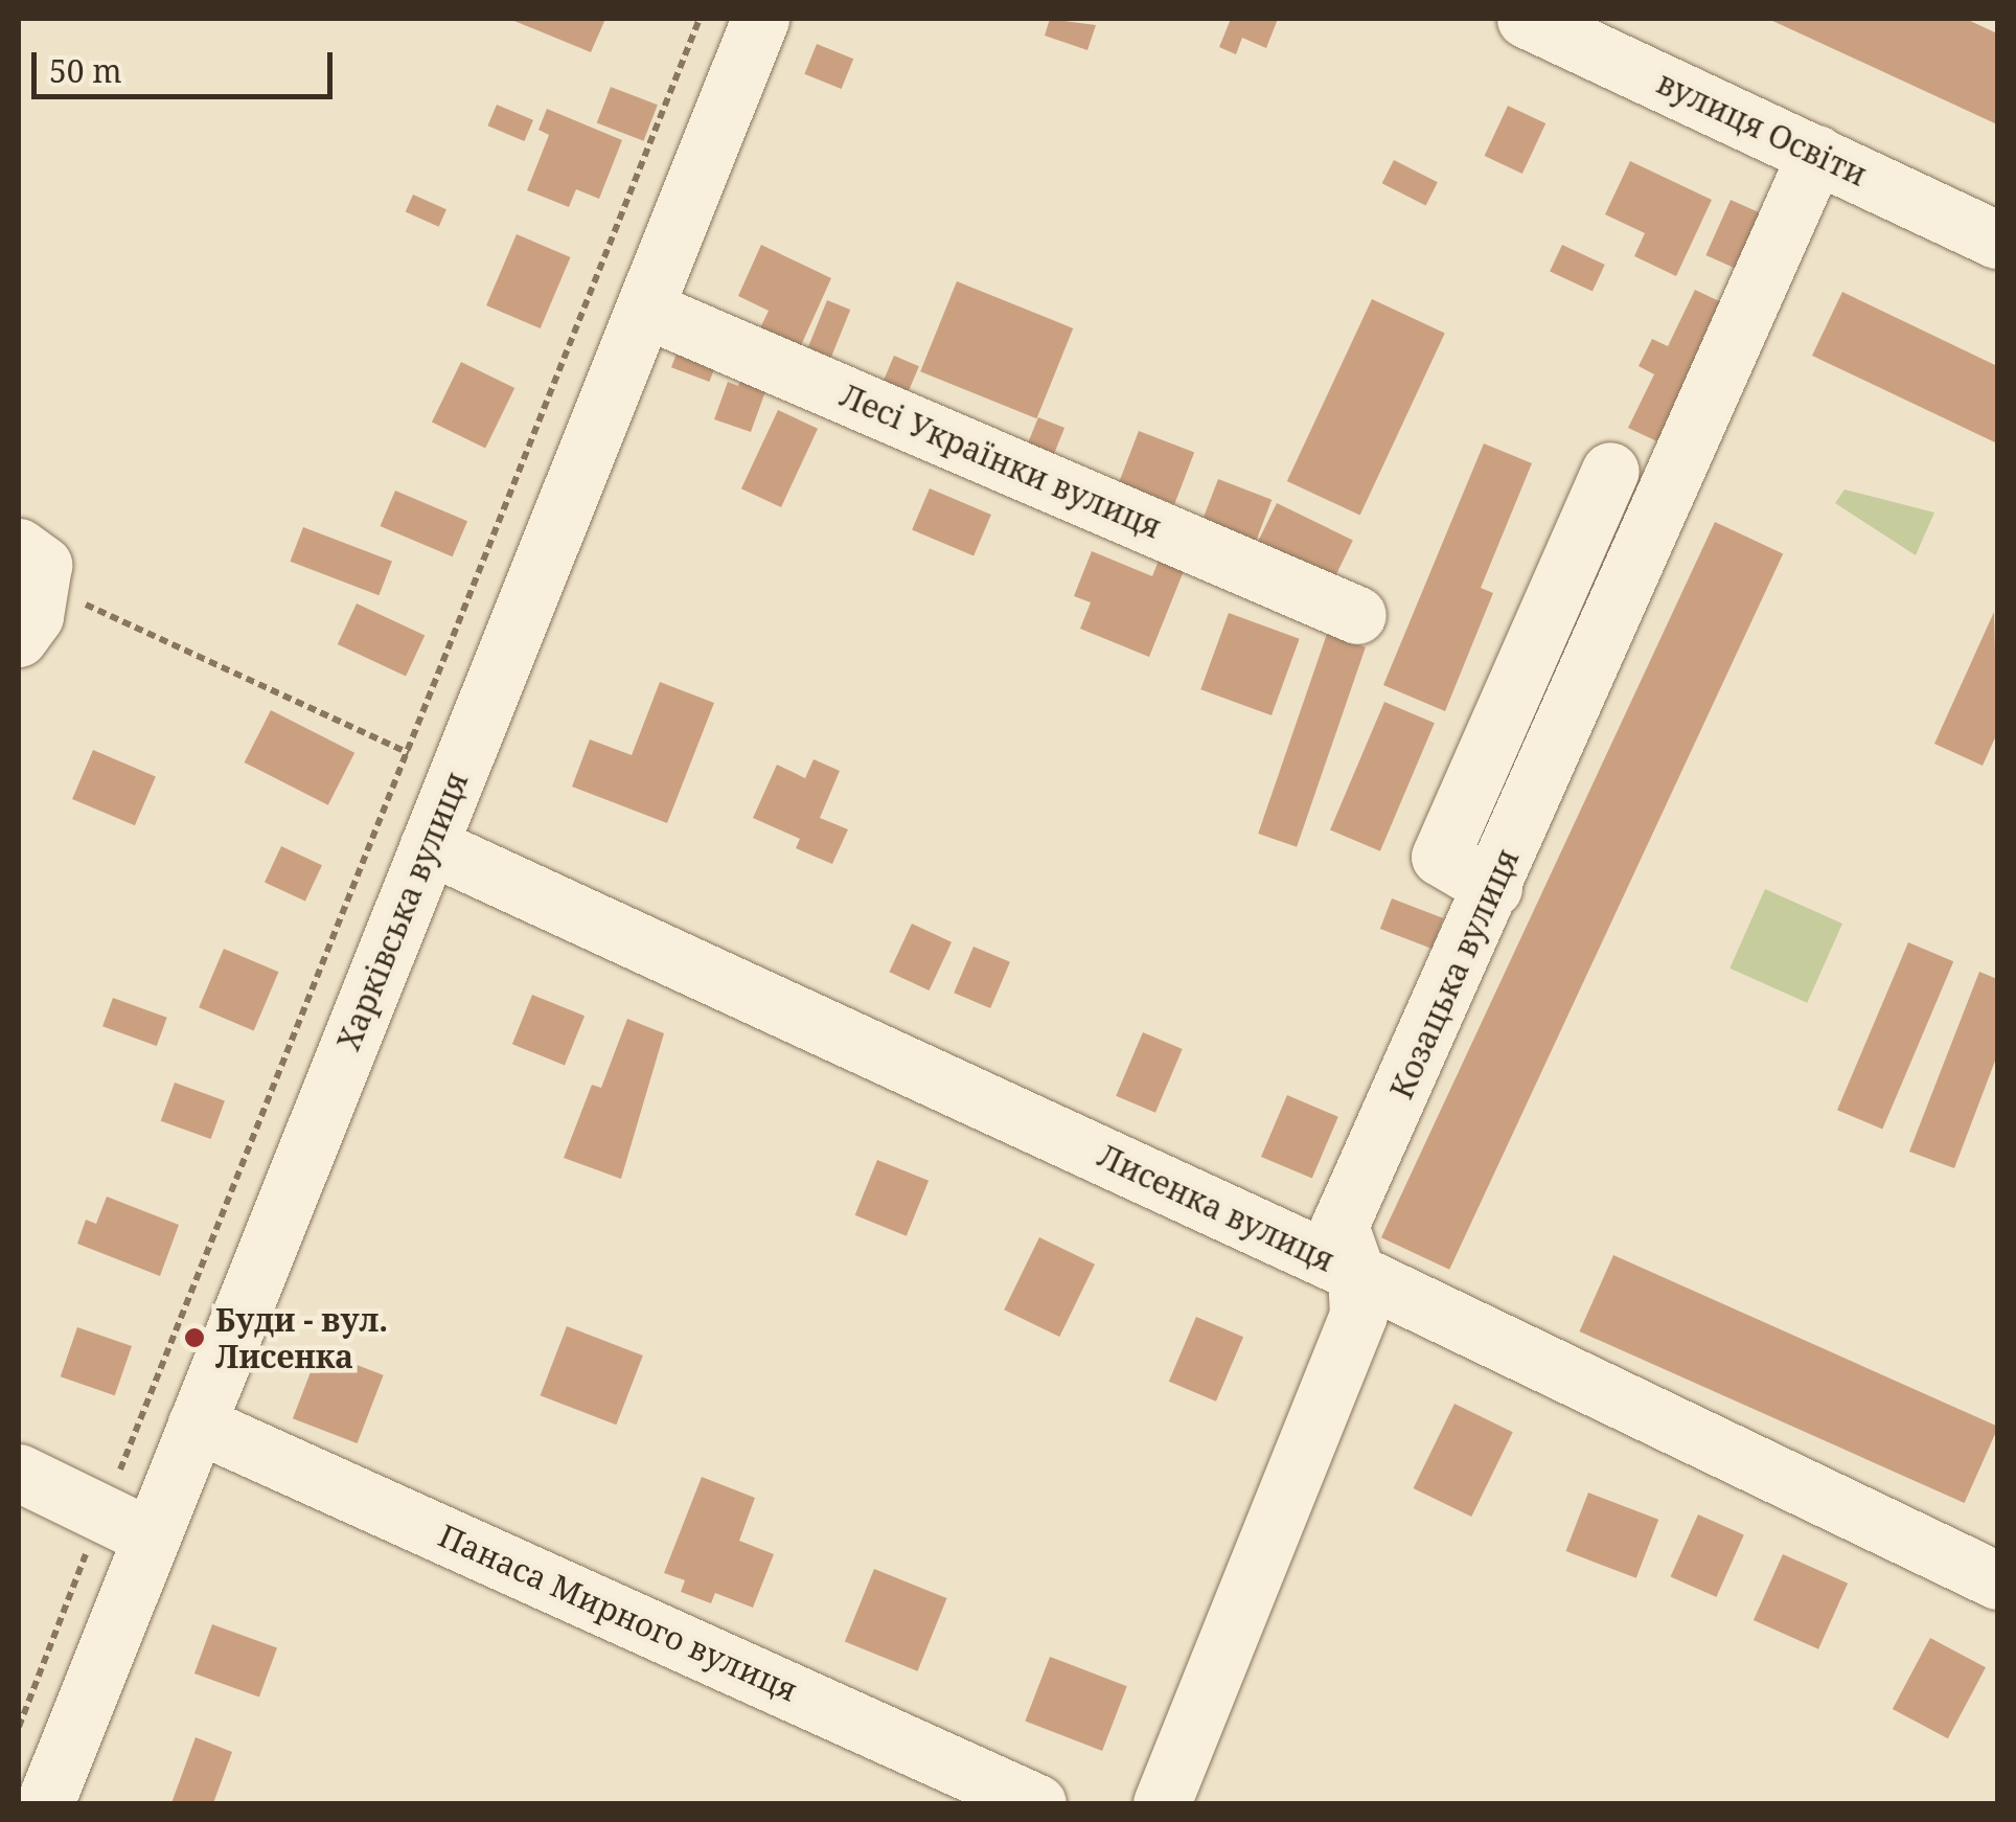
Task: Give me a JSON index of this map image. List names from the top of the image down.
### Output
{
  "streets": {
    "street": [
      "вулиця Освіти",
      "Лесі Українки вулиця",
      "Харківська вулиця",
      "Козацька вулиця",
      "Лисенка вулиця",
      "Панаса Мирного вулиця"
    ]
  },
  "crossings": [
    ["вулиця Освіти", "Козацька вулиця"],
    ["Лесі Українки вулиця", "Харківська вулиця"],
    ["Харківська вулиця", "Лисенка вулиця"],
    ["Харківська вулиця", "Панаса Мирного вулиця"],
    ["Козацька вулиця", "Лисенка вулиця"]
  ],
  "places": ["Буди - вул. Лисенка"],
  "scale_bar": "50 m"
}
